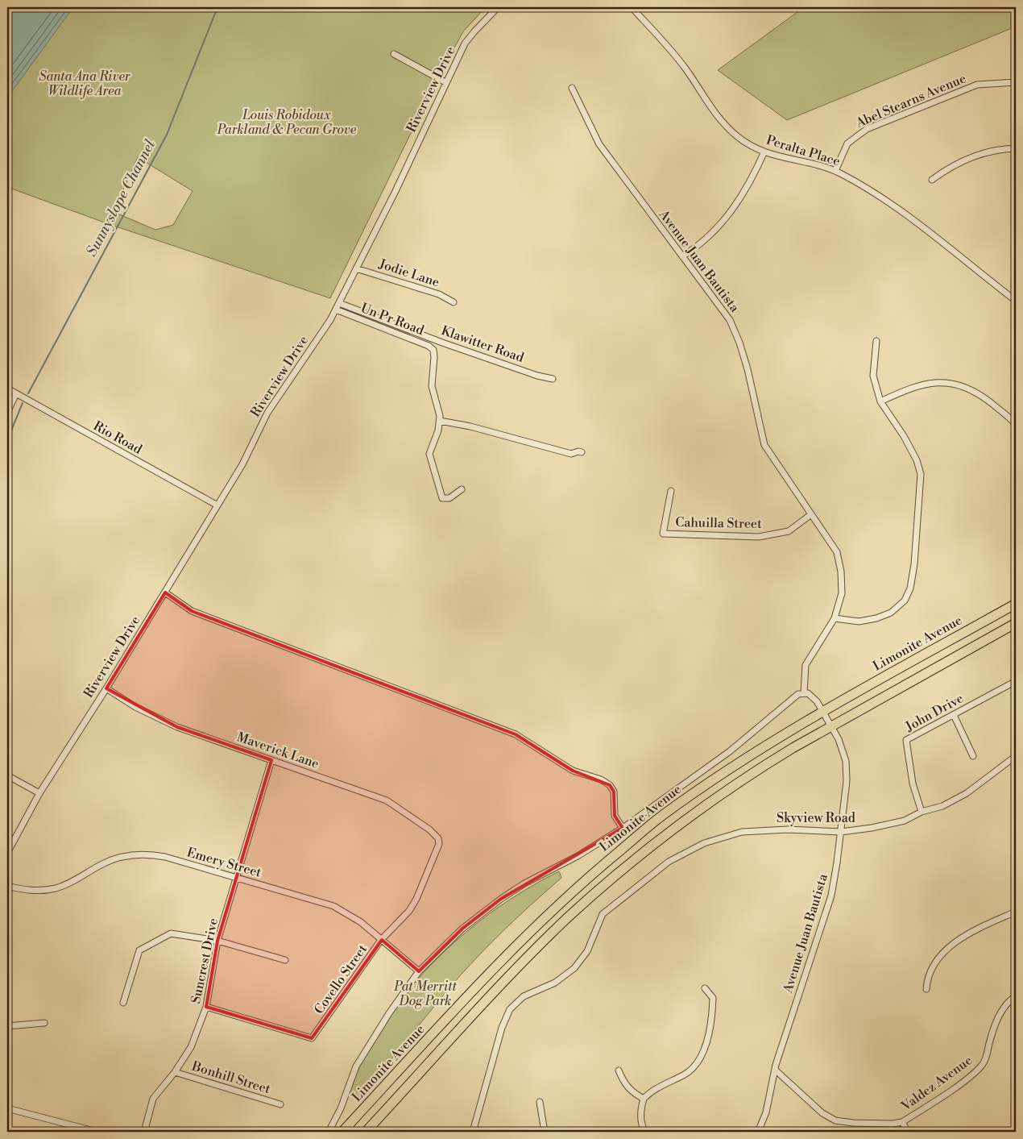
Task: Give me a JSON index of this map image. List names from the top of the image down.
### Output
{
  "streets": {
    "main road": ["Limonite Avenue"],
    "street": [
      "Riverview Drive",
      "Abel Stearns Avenue",
      "Peralta Place",
      "Avenue Juan Bautista",
      "Jodie Lane",
      "Un Pr Road",
      "Klawitter Road",
      "Rio Road",
      "Cahuilla Street",
      "John Drive",
      "Maverick Lane",
      "Skyview Road",
      "Emery Street",
      "Suncrest Drive",
      "Covello Street",
      "Bonhill Street",
      "Valdez Avenue"
    ]
  },
  "crossings": [
    ["Riverview Drive", "Jodie Lane"],
    ["Riverview Drive", "Un Pr Road"],
    ["Riverview Drive", "Klawitter Road"],
    ["Riverview Drive", "Rio Road"],
    ["Riverview Drive", "Maverick Lane"],
    ["Abel Stearns Avenue", "Peralta Place"],
    ["Avenue Juan Bautista", "Cahuilla Street"],
    ["Avenue Juan Bautista", "Limonite Avenue"],
    ["Avenue Juan Bautista", "Skyview Road"],
    ["John Drive", "Skyview Road"],
    ["Maverick Lane", "Suncrest Drive"],
    ["Maverick Lane", "Covello Street"],
    ["Emery Street", "Suncrest Drive"],
    ["Emery Street", "Covello Street"],
    ["Suncrest Drive", "Covello Street"],
    ["Suncrest Drive", "Bonhill Street"]
  ],
  "water": ["Sunnyslope Channel"],
  "parks": ["Santa Ana River Wildlife Area", "Louis Robidoux Parkland & Pecan Grove", "Pat Merritt Dog Park"]
}
